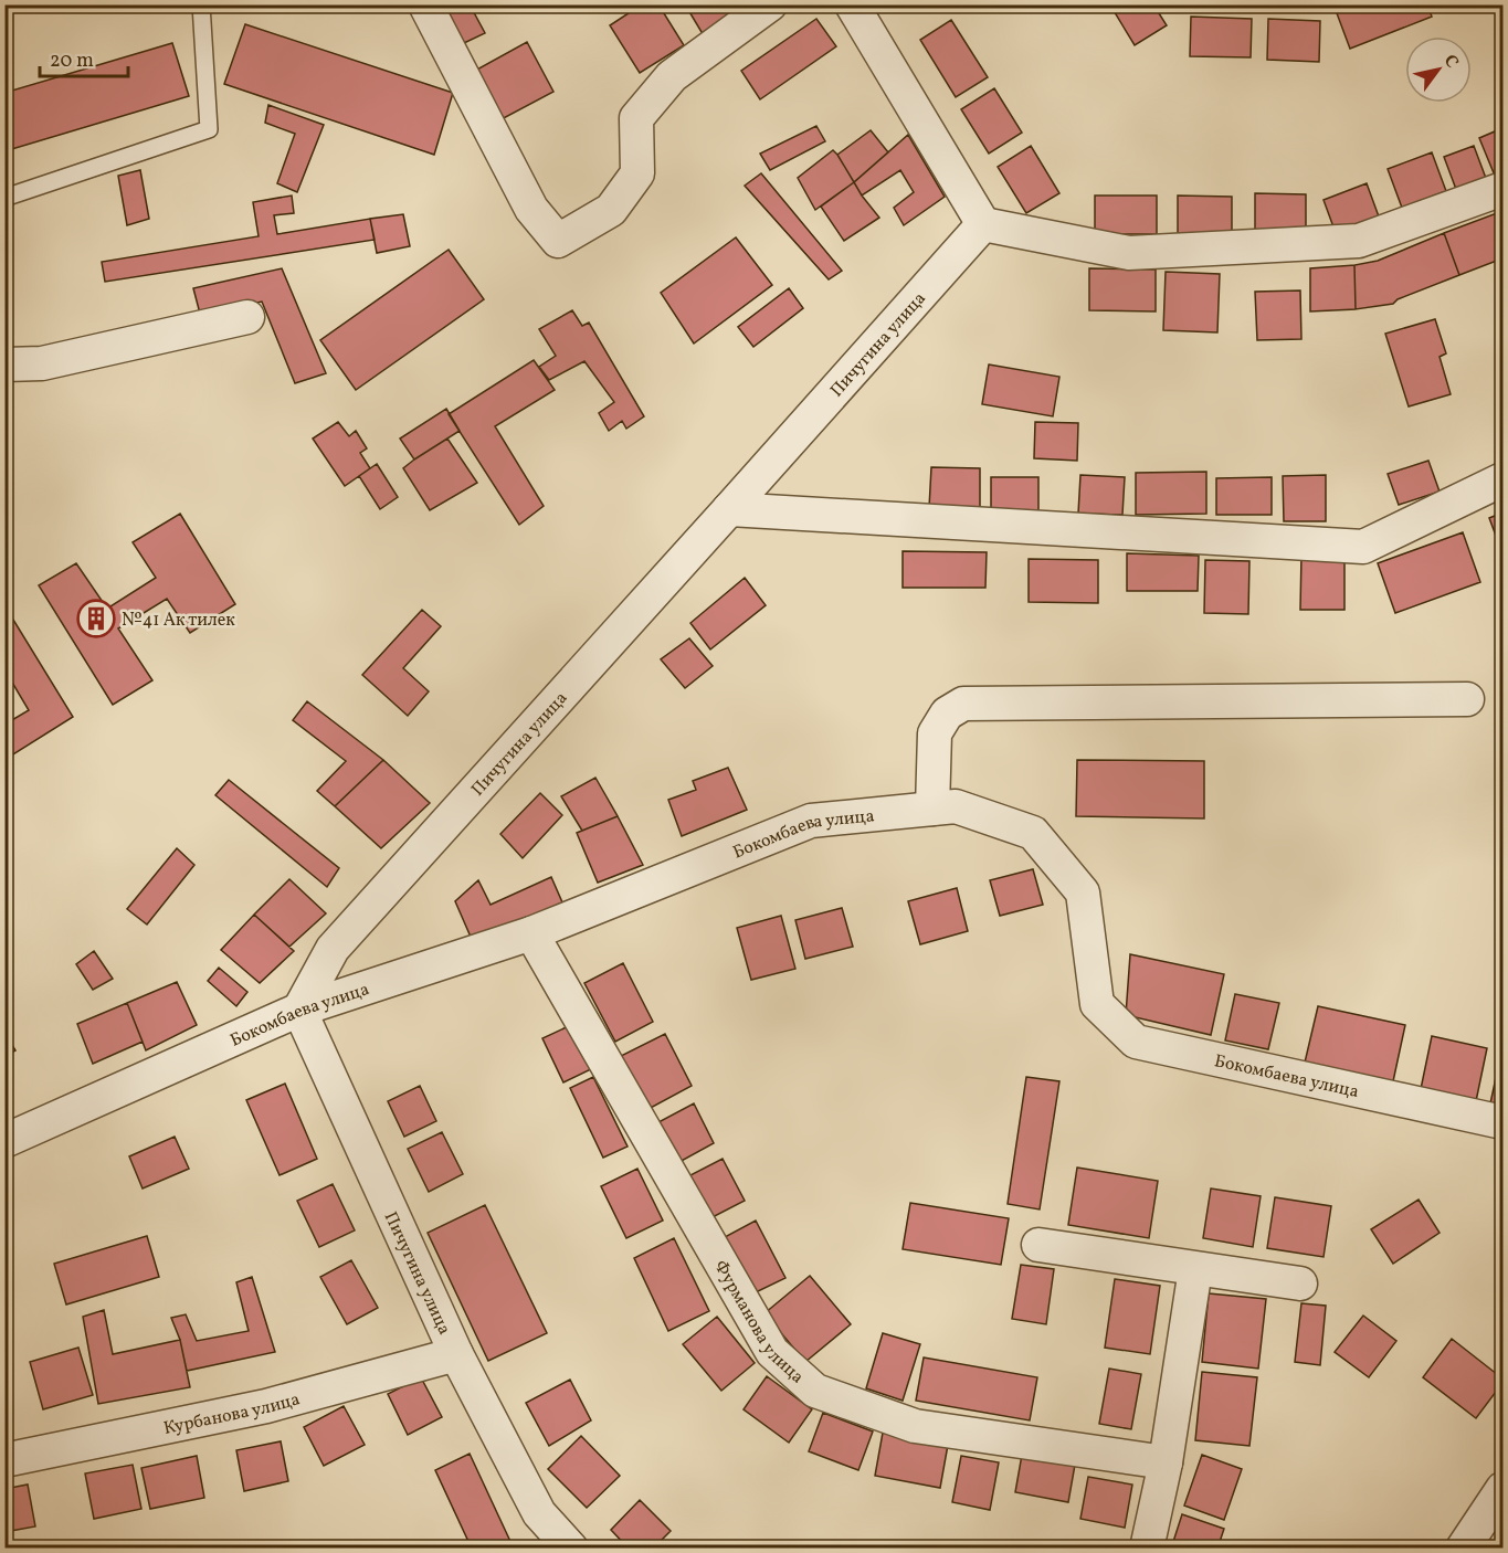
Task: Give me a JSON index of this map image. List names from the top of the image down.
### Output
{
  "streets": {
    "street": [
      "Пичугина улица",
      "Бокомбаева улица",
      "Фурманова улица",
      "Курбанова улица"
    ]
  },
  "crossings": [
    ["Пичугина улица", "Бокомбаева улица"],
    ["Пичугина улица", "Курбанова улица"],
    ["Бокомбаева улица", "Фурманова улица"]
  ],
  "places": {
    "building": ["№41 Ак тилек"]
  },
  "scale_bar": "20 m",
  "north": "top right"
}
